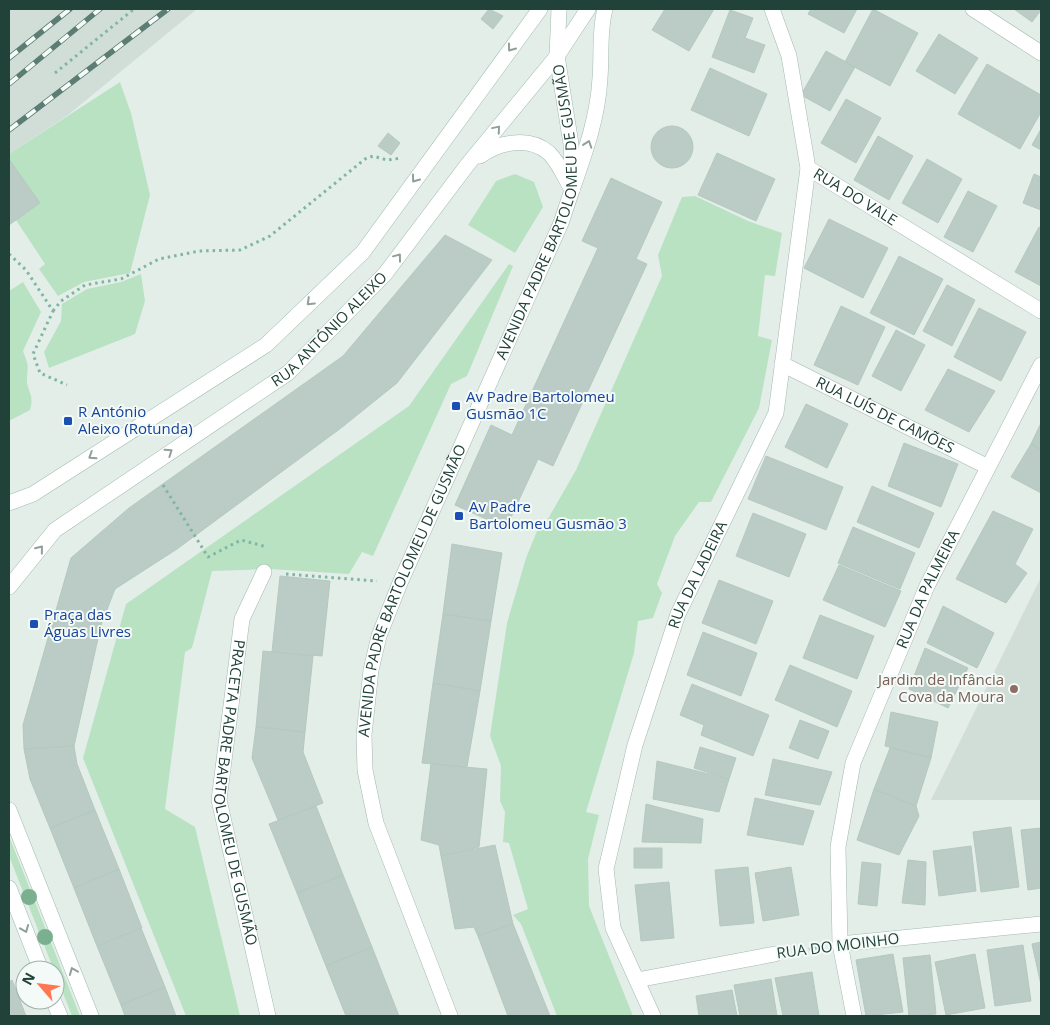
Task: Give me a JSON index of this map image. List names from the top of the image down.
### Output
{
  "streets": {
    "street": [
      "RUA DO VALE",
      "AVENIDA PADRE BARTOLOMEU DE GUSMÃO",
      "RUA ANTÓNIO ALEIXO",
      "RUA LUÍS DE CAMÕES",
      "RUA DA LADEIRA",
      "RUA DA PALMEIRA",
      "PRACETA PADRE BARTOLOMEU DE GUSMÃO",
      "RUA DO MOINHO"
    ]
  },
  "crossings": [
    ["RUA DO VALE", "RUA DA LADEIRA"],
    ["AVENIDA PADRE BARTOLOMEU DE GUSMÃO", "RUA ANTÓNIO ALEIXO"],
    ["RUA LUÍS DE CAMÕES", "RUA DA LADEIRA"],
    ["RUA LUÍS DE CAMÕES", "RUA DA PALMEIRA"],
    ["RUA DA LADEIRA", "RUA DO MOINHO"],
    ["RUA DA PALMEIRA", "RUA DO MOINHO"]
  ],
  "places": {
    "transit": [
      "Av Padre Bartolomeu Gusmão 1C",
      "R António Aleixo (Rotunda)",
      "Av Padre Bartolomeu Gusmão 3",
      "Praça das Águas Livres"
    ],
    "other": ["Jardim de Infância Cova da Moura"]
  },
  "north": "top left"
}
